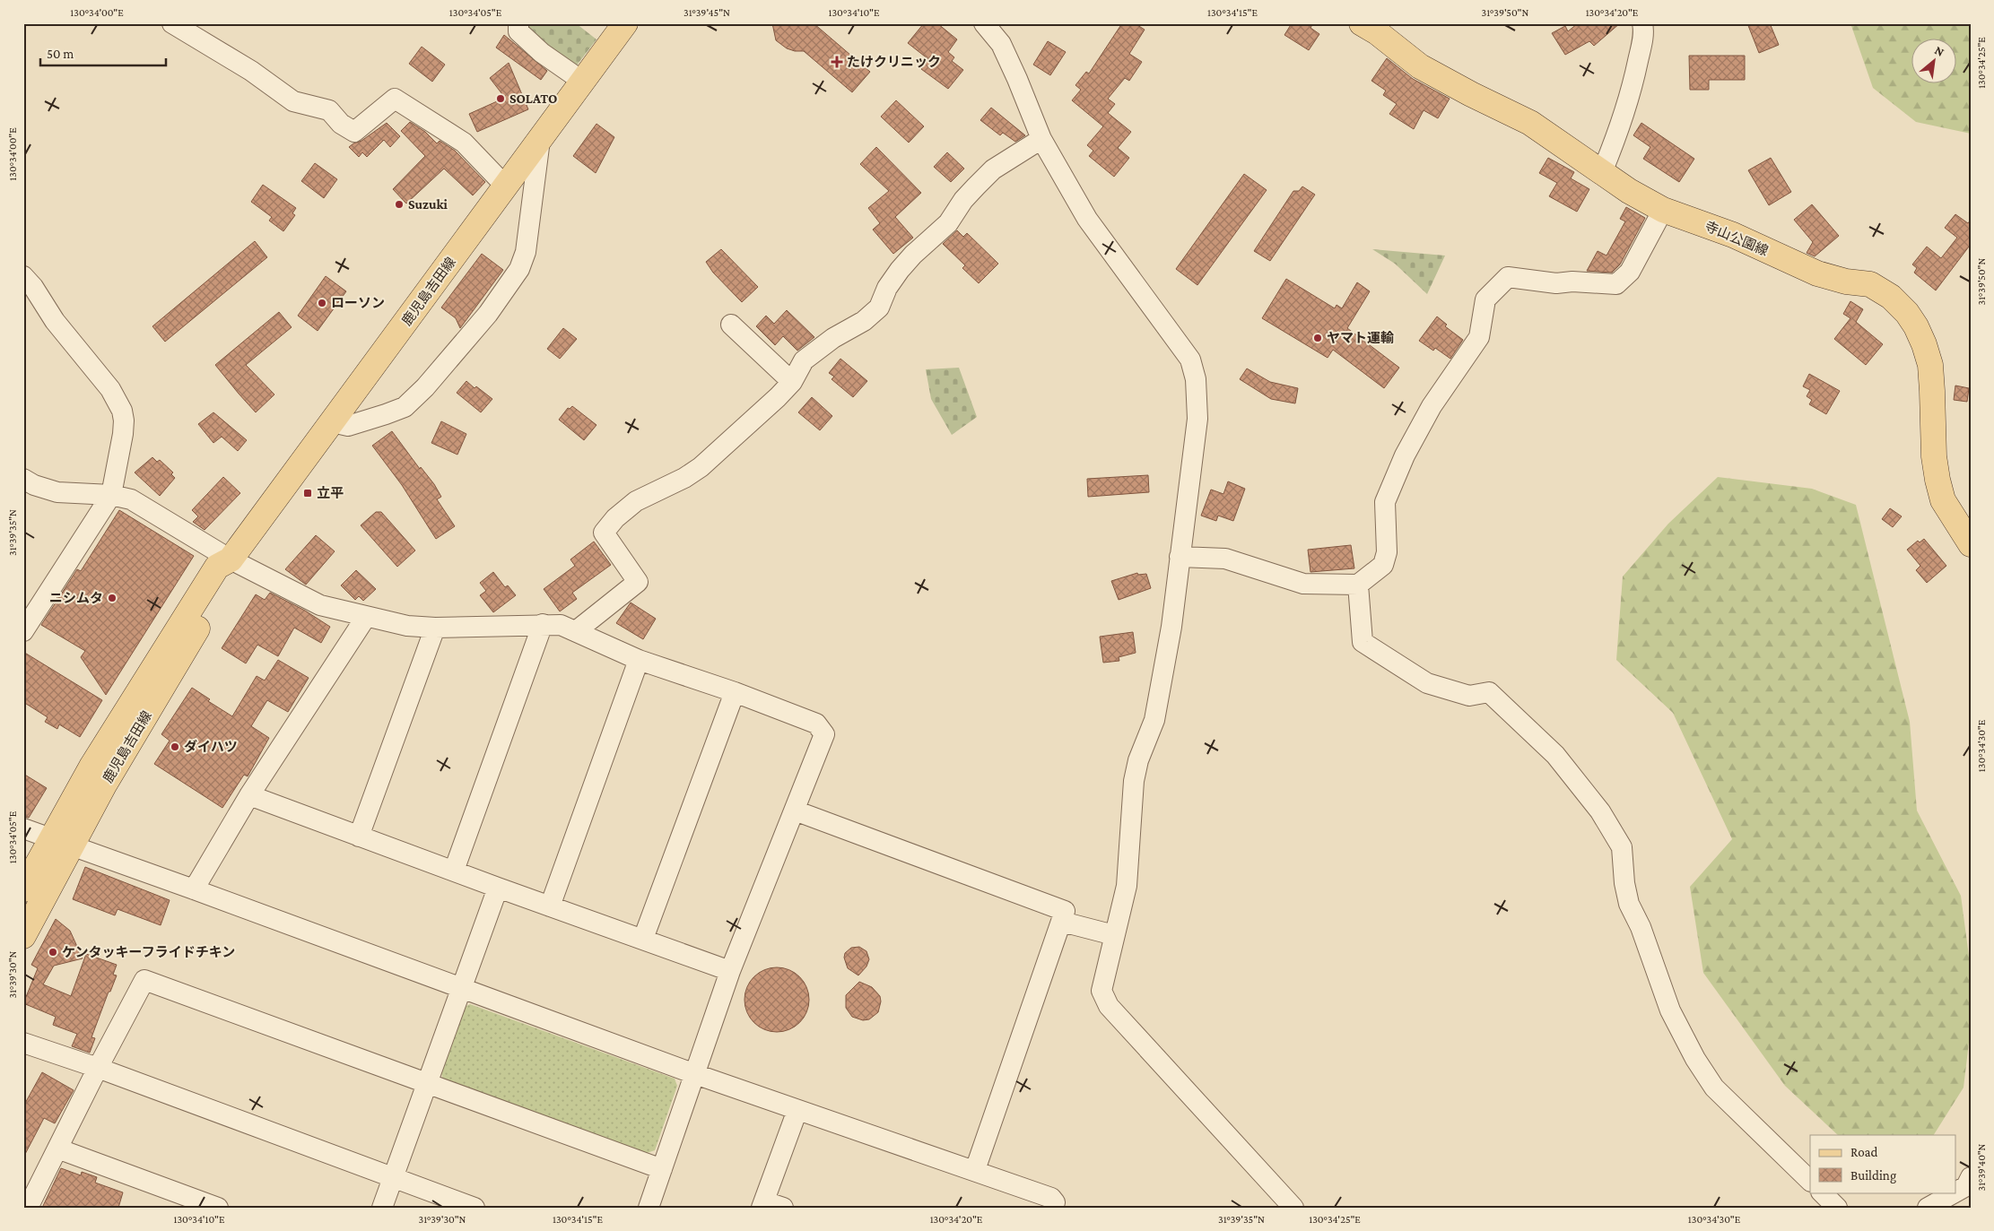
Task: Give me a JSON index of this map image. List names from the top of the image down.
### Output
{
  "streets": {
    "main road": ["寺山公園線", "鹿児島吉田線"]
  },
  "places": {
    "health": ["たけクリニック"],
    "other": [
      "SOLATO",
      "Suzuki",
      "ローソン",
      "ヤマト運輸",
      "ニシムタ",
      "ダイハツ",
      "ケンタッキーフライドチキン"
    ],
    "transit": ["立平"]
  },
  "legend": ["Road", "Building"],
  "scale_bar": "50 m",
  "north": "top right",
  "coordinates": [
    "130°34'00\"E",
    "130°34'05\"E",
    "31°39'45\"N",
    "130°34'10\"E",
    "130°34'15\"E",
    "31°39'50\"N",
    "130°34'20\"E",
    "130°34'25\"E",
    "31°39'35\"N",
    "130°34'30\"E",
    "31°39'30\"N",
    "31°39'40\"N"
  ]
}
